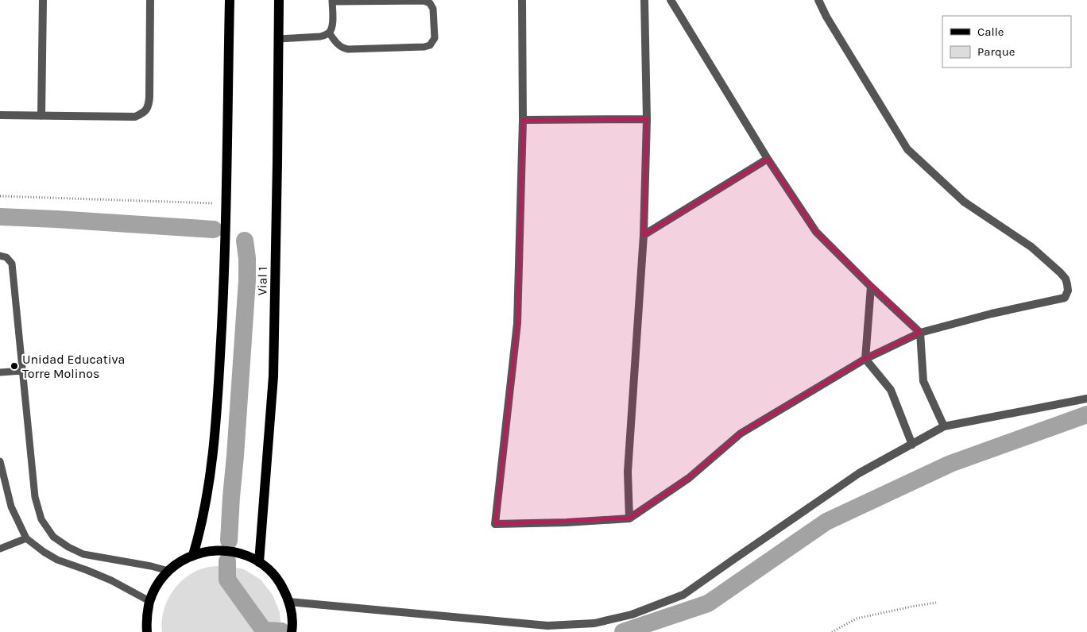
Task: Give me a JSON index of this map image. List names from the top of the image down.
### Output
{
  "streets": {
    "main road": ["Vial 1"]
  },
  "places": ["Unidad Educativa Torre Molinos"],
  "legend": ["Calle", "Parque"]
}
